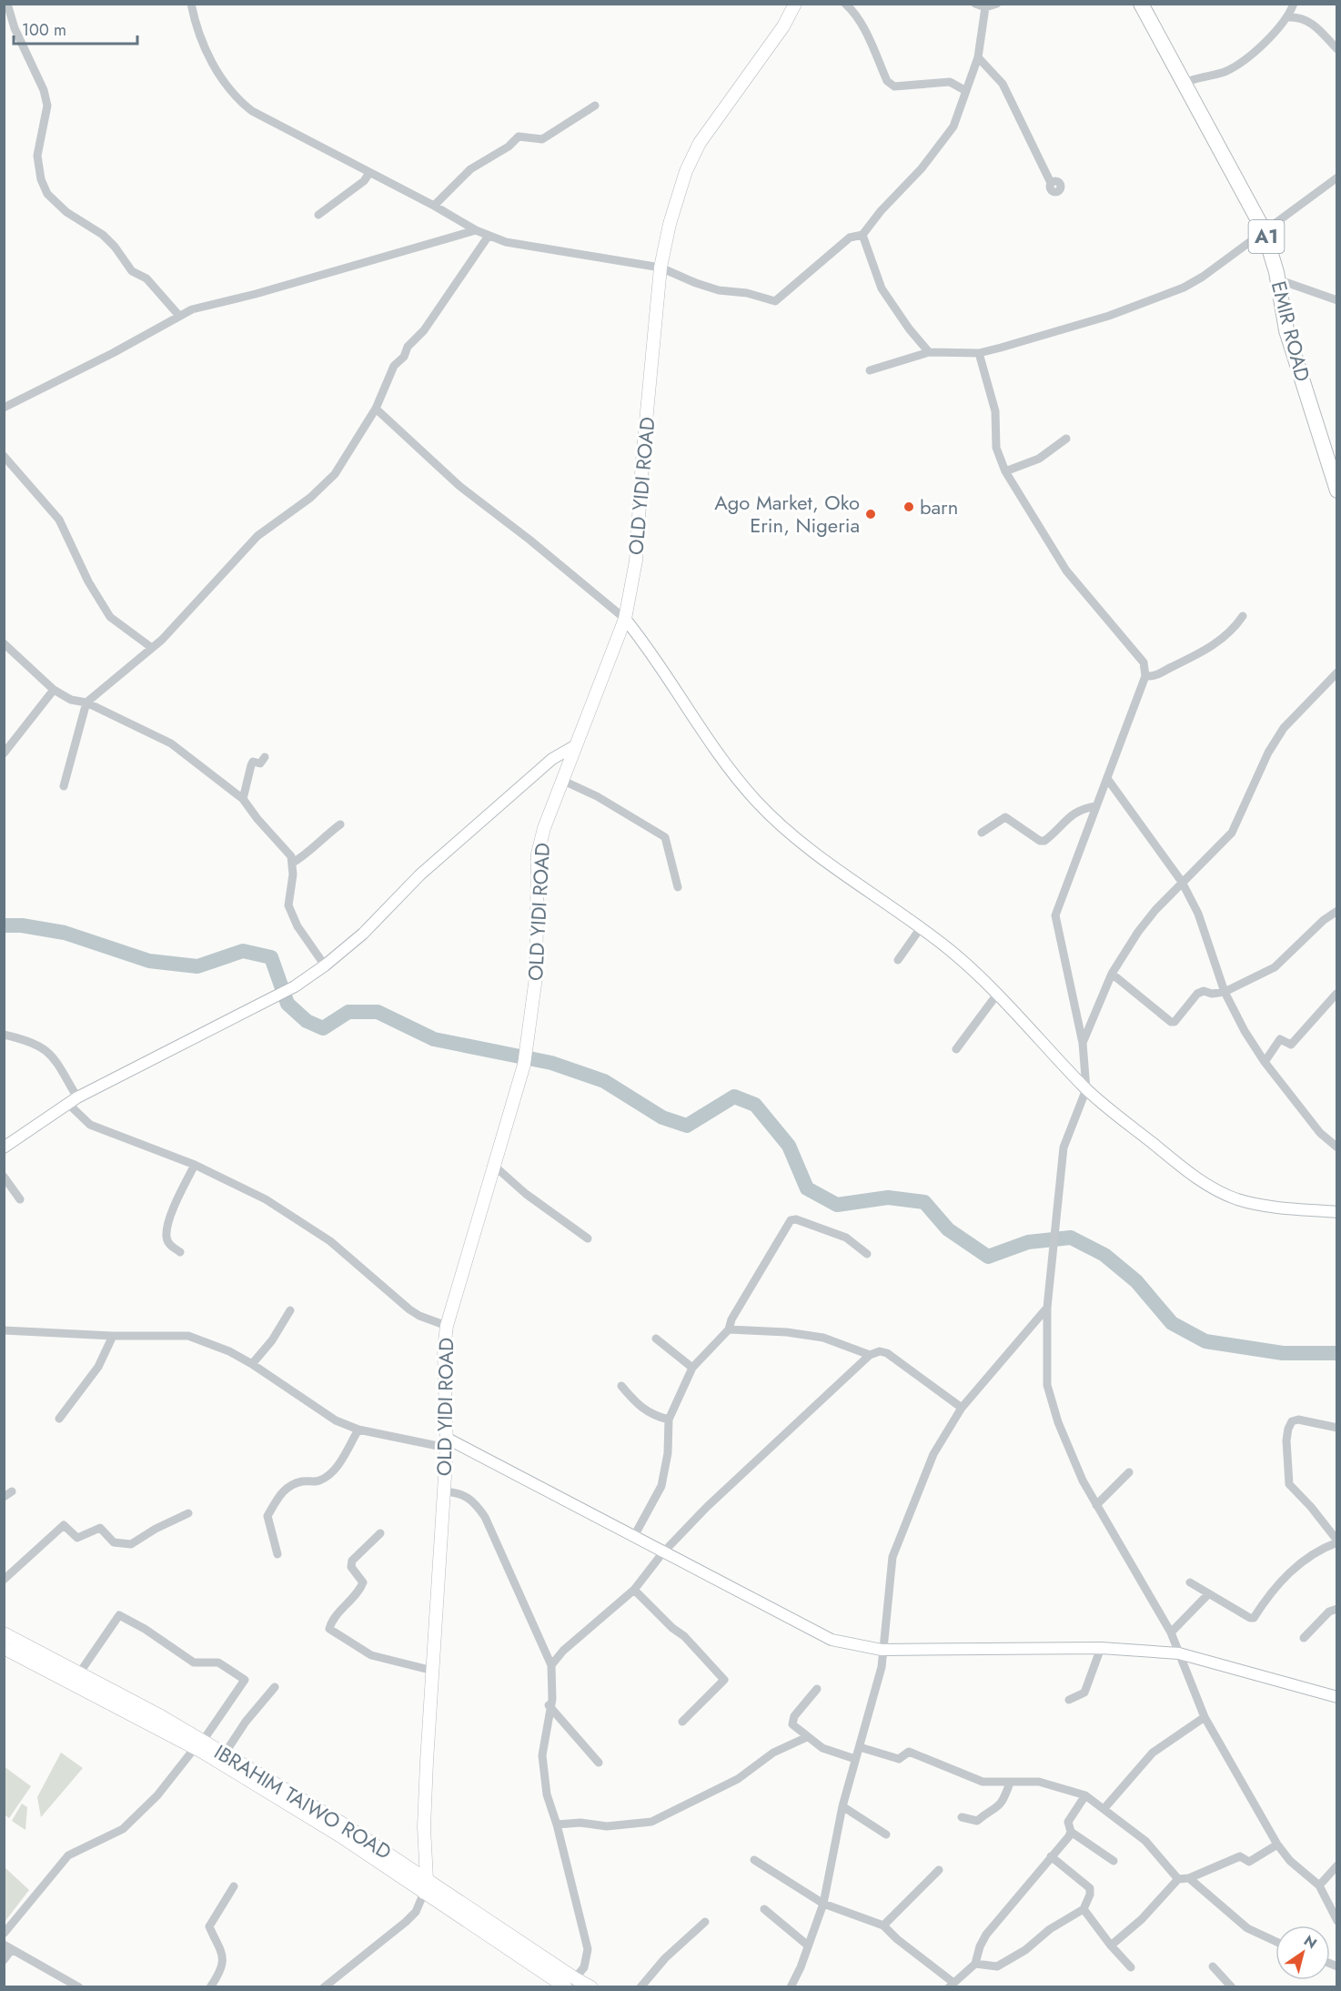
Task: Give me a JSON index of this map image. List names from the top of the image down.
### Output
{
  "streets": {
    "highway": ["A1", "EMIR ROAD"],
    "main road": ["OLD YIDI ROAD", "IBRAHIM TAIWO ROAD"]
  },
  "crossings": [
    ["OLD YIDI ROAD", "IBRAHIM TAIWO ROAD"]
  ],
  "places": ["barn", "Ago Market, Oko Erin, Nigeria"],
  "scale_bar": "100 m",
  "north": "top right"
}
